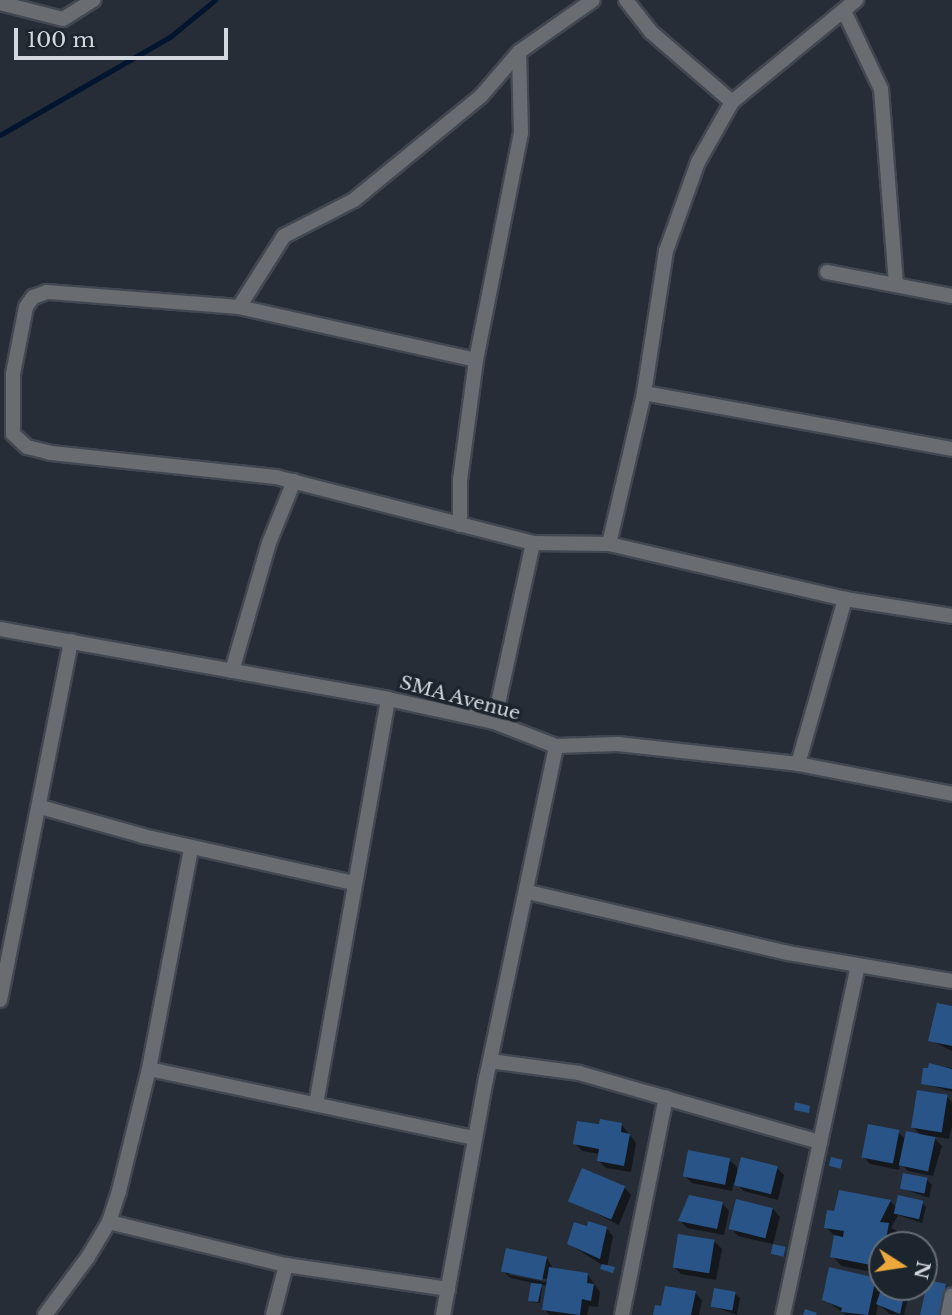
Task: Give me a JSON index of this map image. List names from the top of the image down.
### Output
{
  "streets": {
    "street": ["SMA Avenue"]
  },
  "scale_bar": "100 m",
  "north": "right"
}
